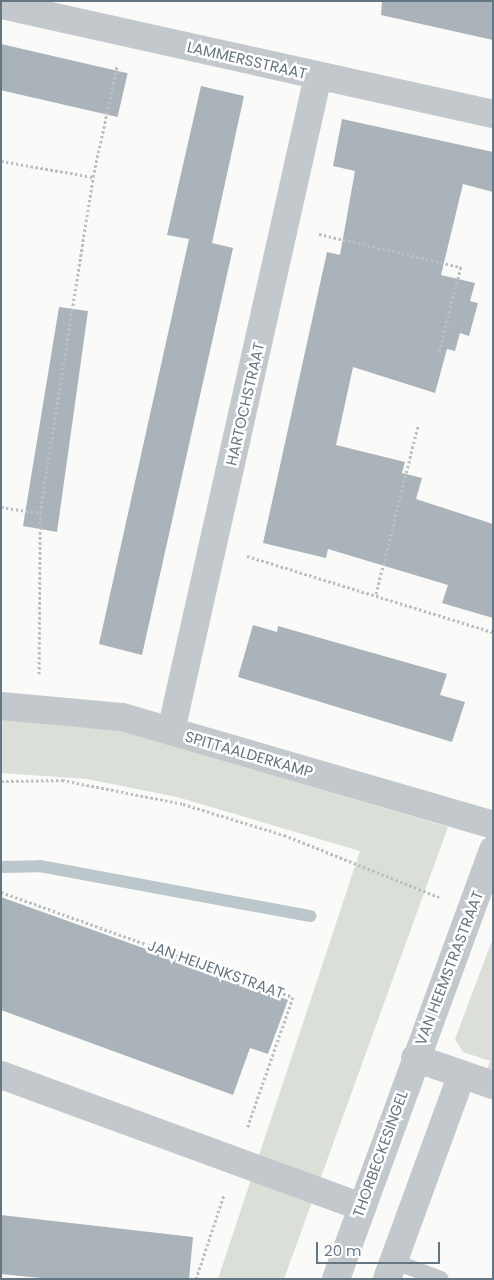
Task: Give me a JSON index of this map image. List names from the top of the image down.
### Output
{
  "streets": {
    "street": [
      "LAMMERSSTRAAT",
      "HARTOCHSTRAAT",
      "SPITTAALDERKAMP",
      "VAN HEEMSTRASTRAAT",
      "THORBECKESINGEL"
    ],
    "path": ["JAN HEIJENKSTRAAT"]
  },
  "crossings": [
    ["LAMMERSSTRAAT", "HARTOCHSTRAAT"],
    ["HARTOCHSTRAAT", "SPITTAALDERKAMP"],
    ["VAN HEEMSTRASTRAAT", "THORBECKESINGEL"]
  ],
  "scale_bar": "20 m"
}
